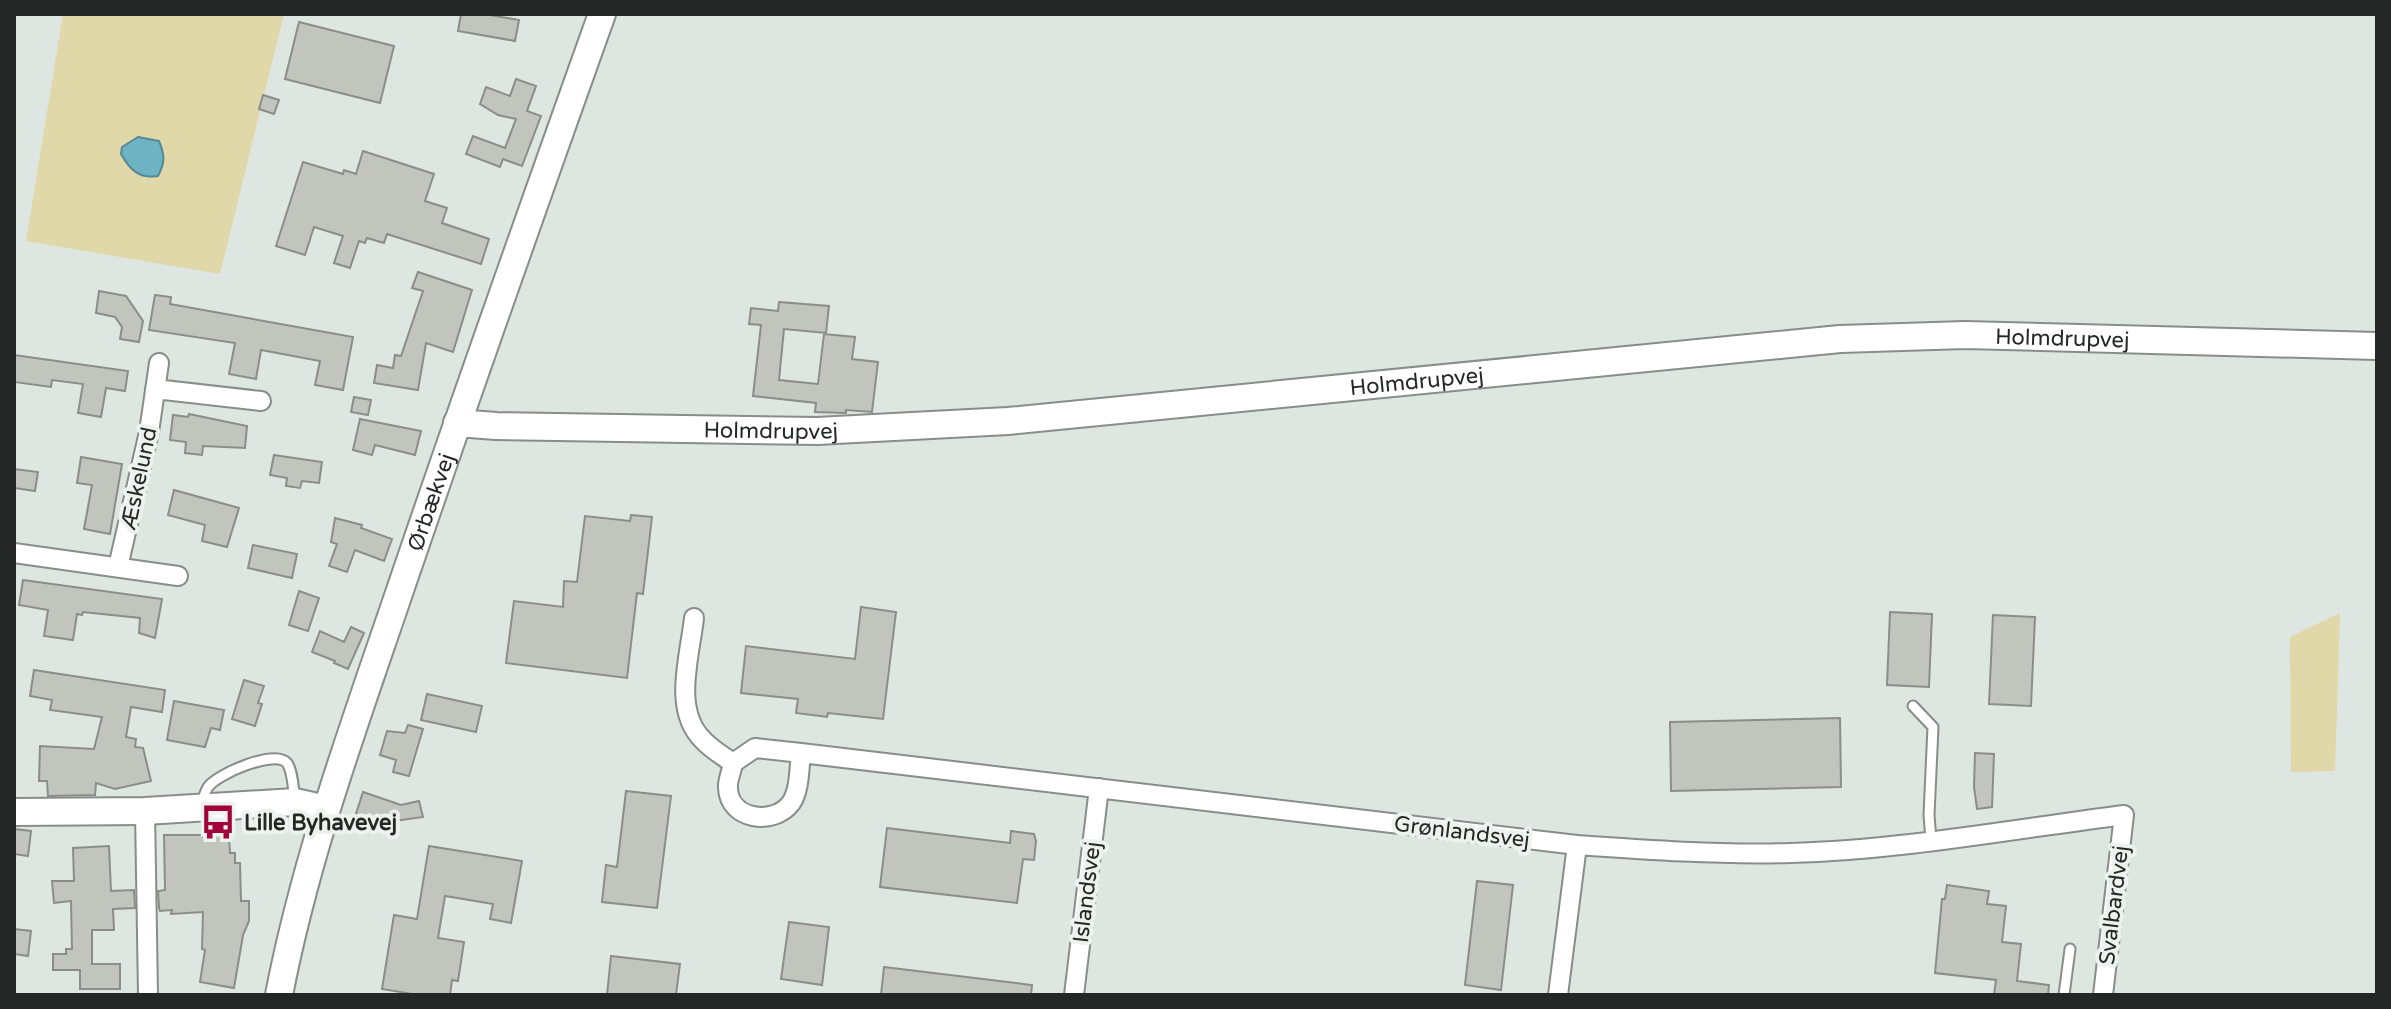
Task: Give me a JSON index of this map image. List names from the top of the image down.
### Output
{
  "streets": {
    "street": [
      "Holmdrupvej",
      "Æskelund",
      "Ørbækvej",
      "Grønlandsvej",
      "Islandsvej",
      "Svalbardvej"
    ]
  },
  "crossings": [
    ["Holmdrupvej", "Ørbækvej"],
    ["Grønlandsvej", "Islandsvej"],
    ["Grønlandsvej", "Svalbardvej"]
  ],
  "places": {
    "bus stop": ["Lille Byhavevej"]
  }
}
